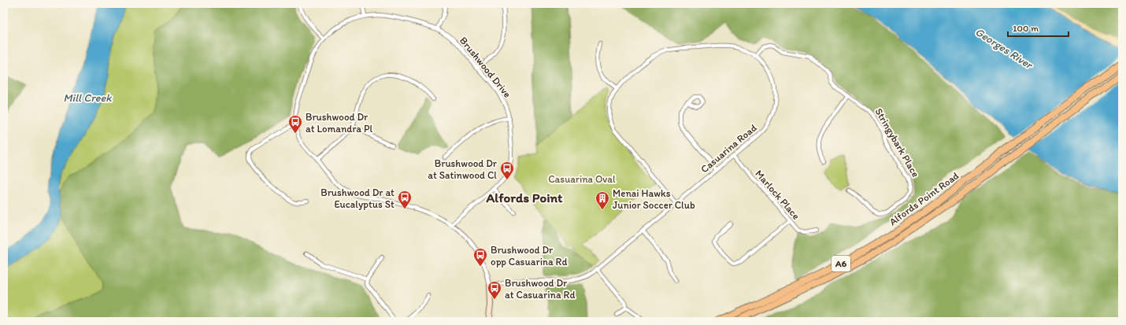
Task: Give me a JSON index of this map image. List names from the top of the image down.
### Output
{
  "streets": {
    "highway": ["Alfords Point Road", "A6"],
    "street": [
      "Brushwood Drive",
      "Stringybark Place",
      "Casuarina Road",
      "Marlock Place"
    ]
  },
  "crossings": [
    ["Brushwood Drive", "Casuarina Road"],
    ["Stringybark Place", "Casuarina Road"],
    ["Casuarina Road", "Marlock Place"]
  ],
  "districts": ["Alfords Point"],
  "water": ["Georges River", "Mill Creek"],
  "parks": ["Casuarina Oval"],
  "places": {
    "bus stop": [
      "Brushwood Dr at Lomandra Pl",
      "Brushwood Dr at Satinwood Cl",
      "Brushwood Dr at Eucalyptus St",
      "Brushwood Dr opp Casuarina Rd",
      "Brushwood Dr at Casuarina Rd"
    ],
    "building": ["Menai Hawks Junior Soccer Club"]
  },
  "scale_bar": "100 m"
}
